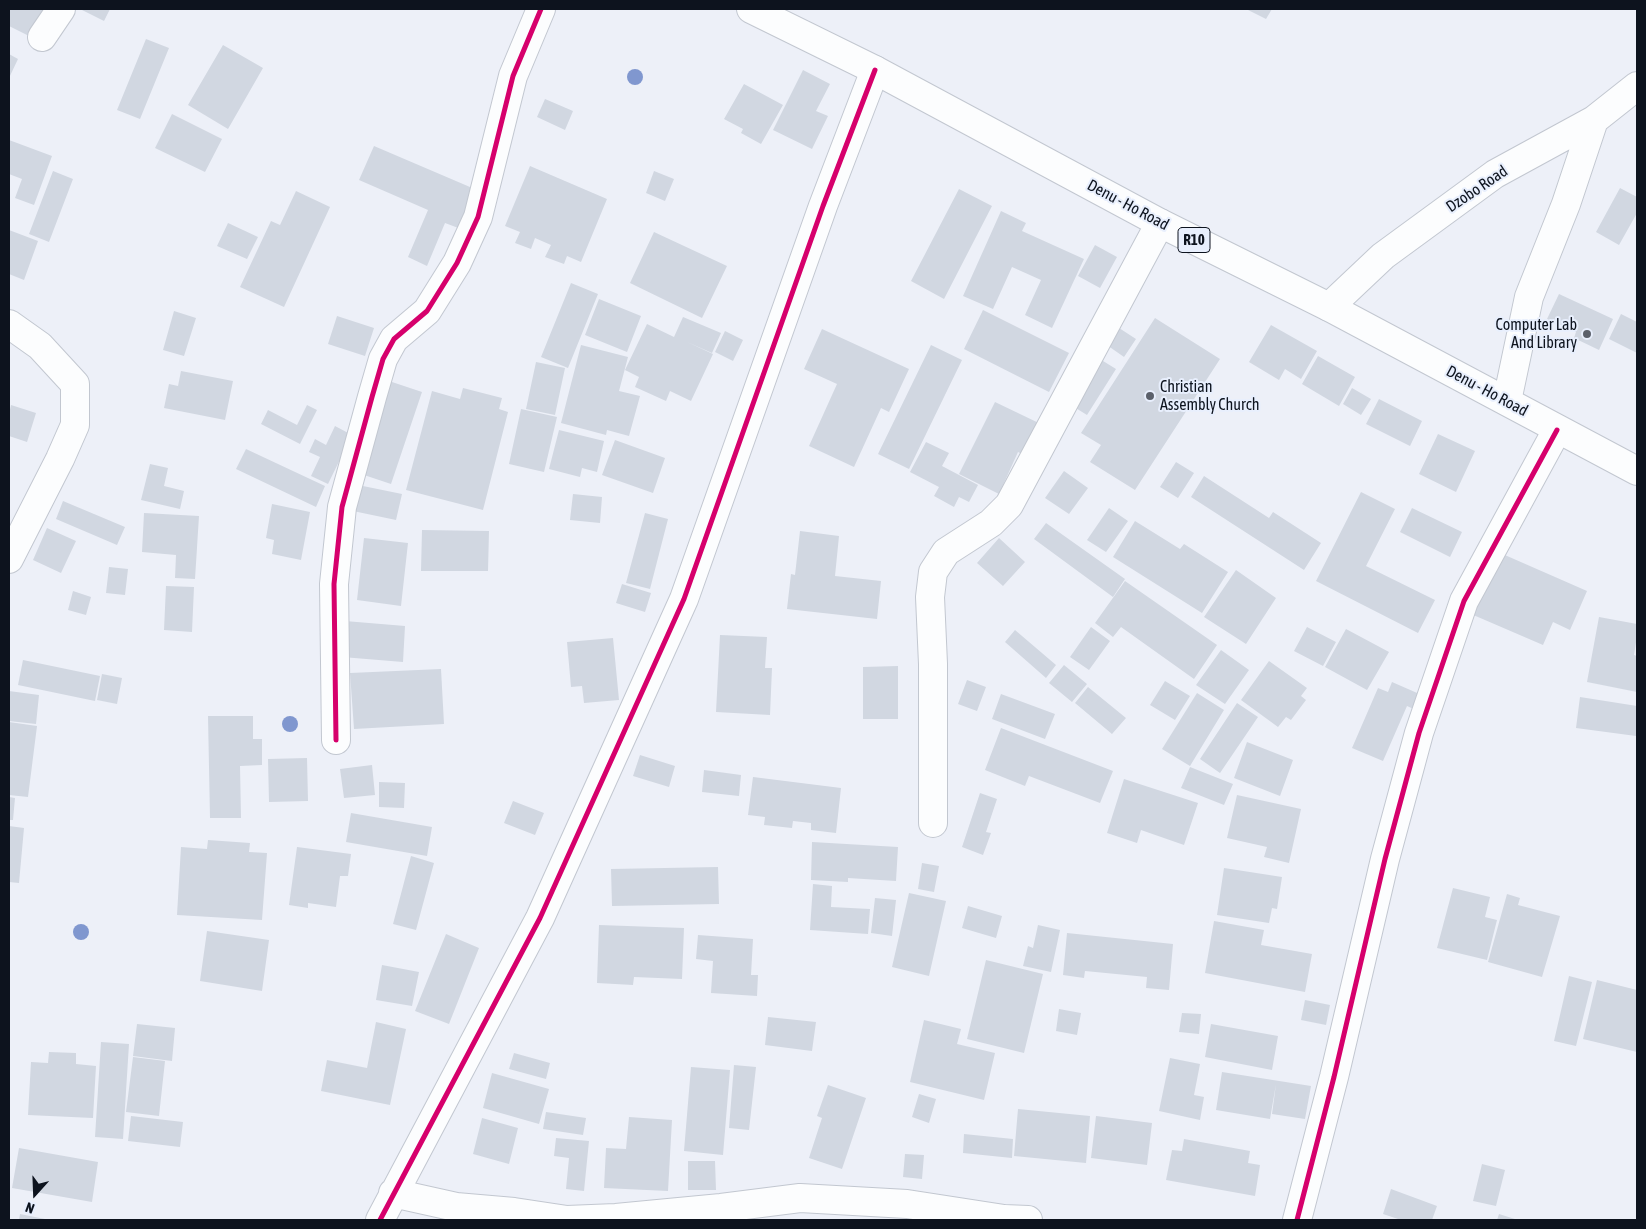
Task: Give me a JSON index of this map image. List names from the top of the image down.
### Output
{
  "streets": {
    "street": ["Dzobo Road", "Denu - Ho Road", "R10"]
  },
  "crossings": [
    ["Dzobo Road", "Denu - Ho Road"]
  ],
  "places": ["Computer Lab And Library", "Christian Assembly Church"],
  "north": "bottom"
}
